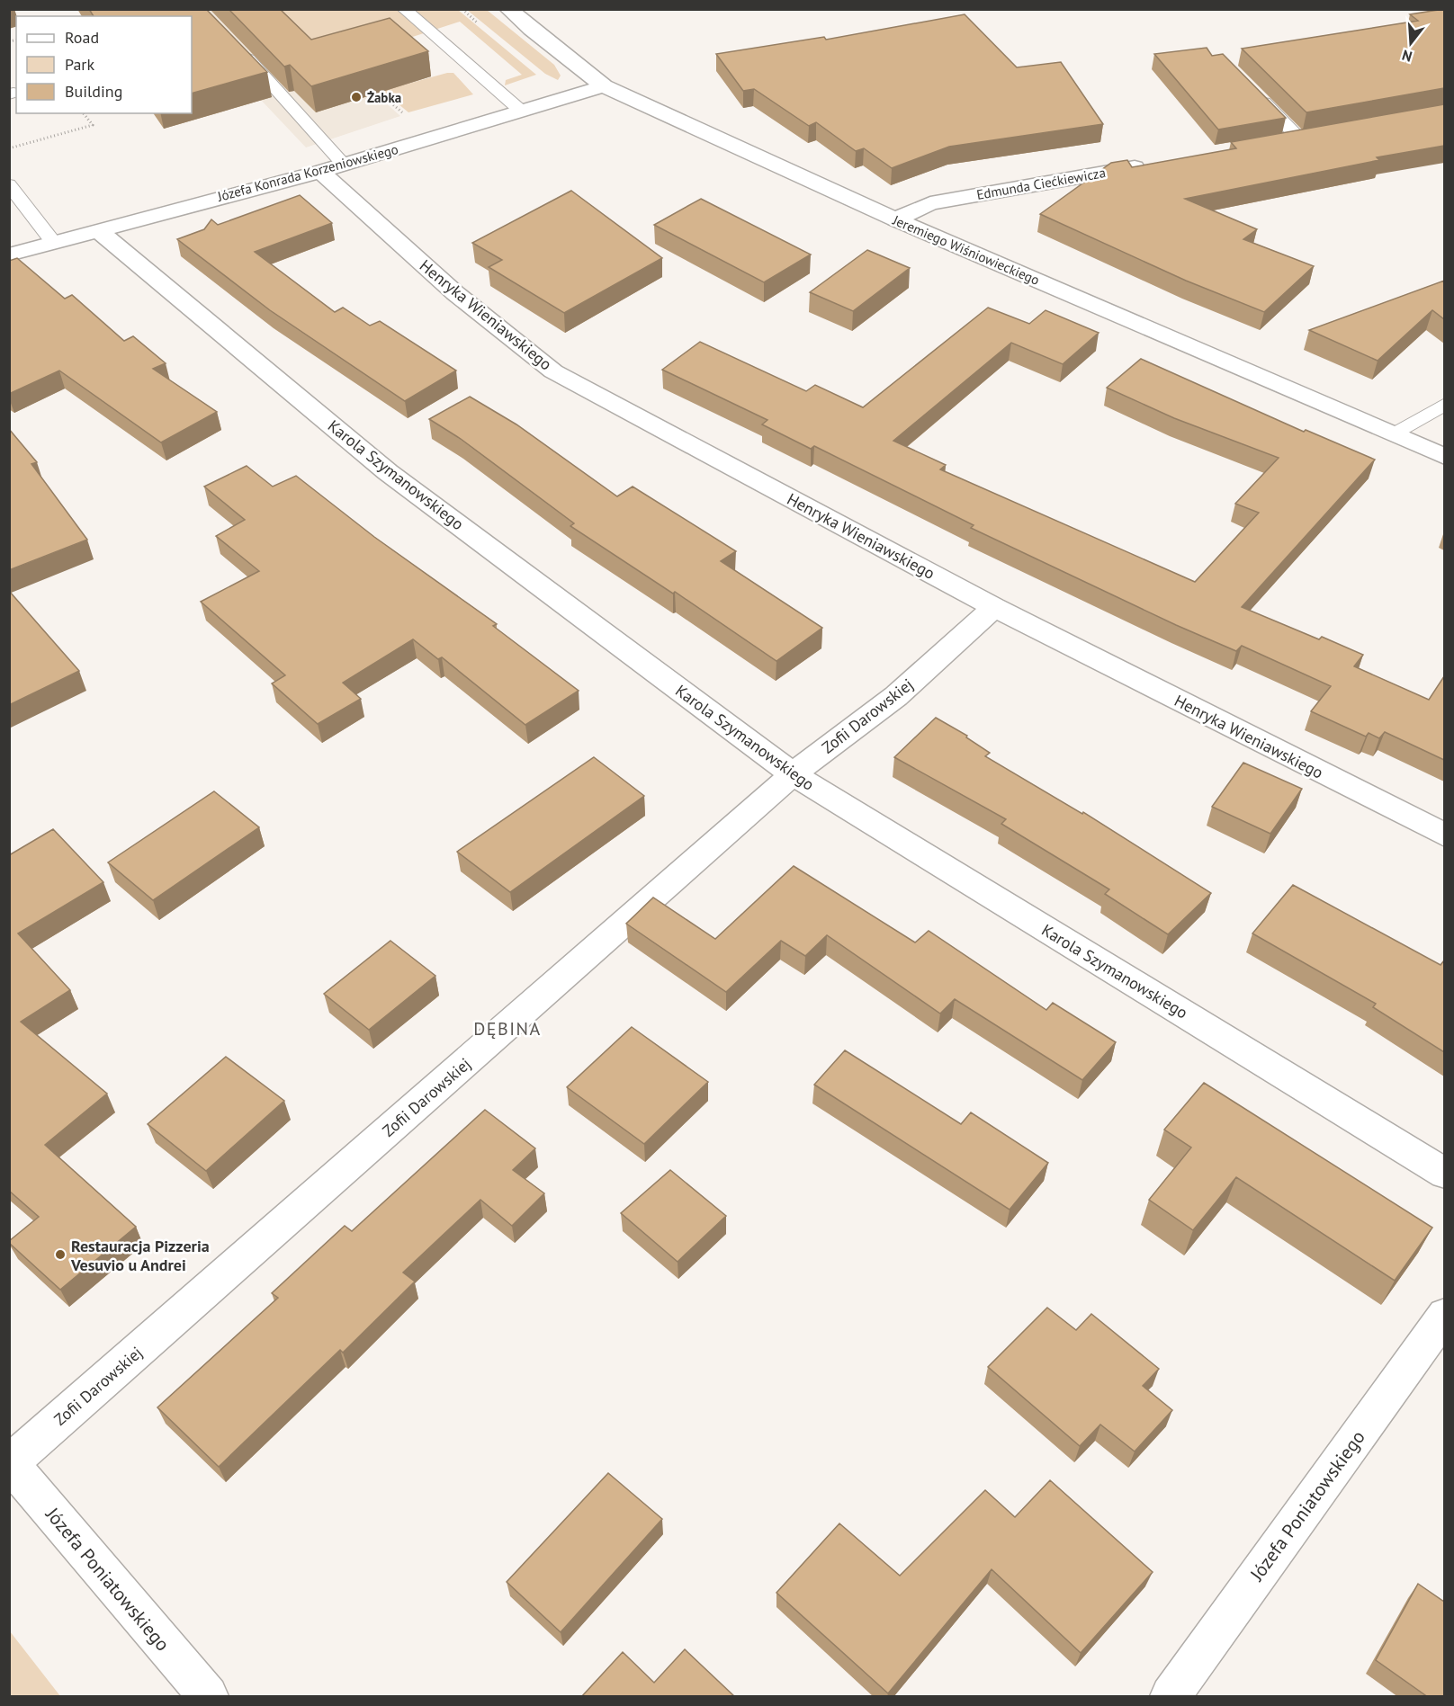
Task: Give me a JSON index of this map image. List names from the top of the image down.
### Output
{
  "streets": {
    "street": [
      "Józefa Konrada Korzeniowskiego",
      "Edmunda Ciećkiewicza",
      "Jeremiego Wiśniowieckiego",
      "Henryka Wieniawskiego",
      "Karola Szymanowskiego",
      "Zofii Darowskiej",
      "Józefa Poniatowskiego"
    ]
  },
  "crossings": [
    ["Józefa Konrada Korzeniowskiego", "Jeremiego Wiśniowieckiego"],
    ["Józefa Konrada Korzeniowskiego", "Henryka Wieniawskiego"],
    ["Józefa Konrada Korzeniowskiego", "Karola Szymanowskiego"],
    ["Edmunda Ciećkiewicza", "Jeremiego Wiśniowieckiego"],
    ["Henryka Wieniawskiego", "Zofii Darowskiej"],
    ["Karola Szymanowskiego", "Zofii Darowskiej"],
    ["Zofii Darowskiej", "Józefa Poniatowskiego"]
  ],
  "districts": ["DĘBINA"],
  "places": ["Żabka", "Restauracja Pizzeria Vesuvio u Andrei"],
  "legend": ["Road", "Park", "Building"],
  "north": "bottom"
}
